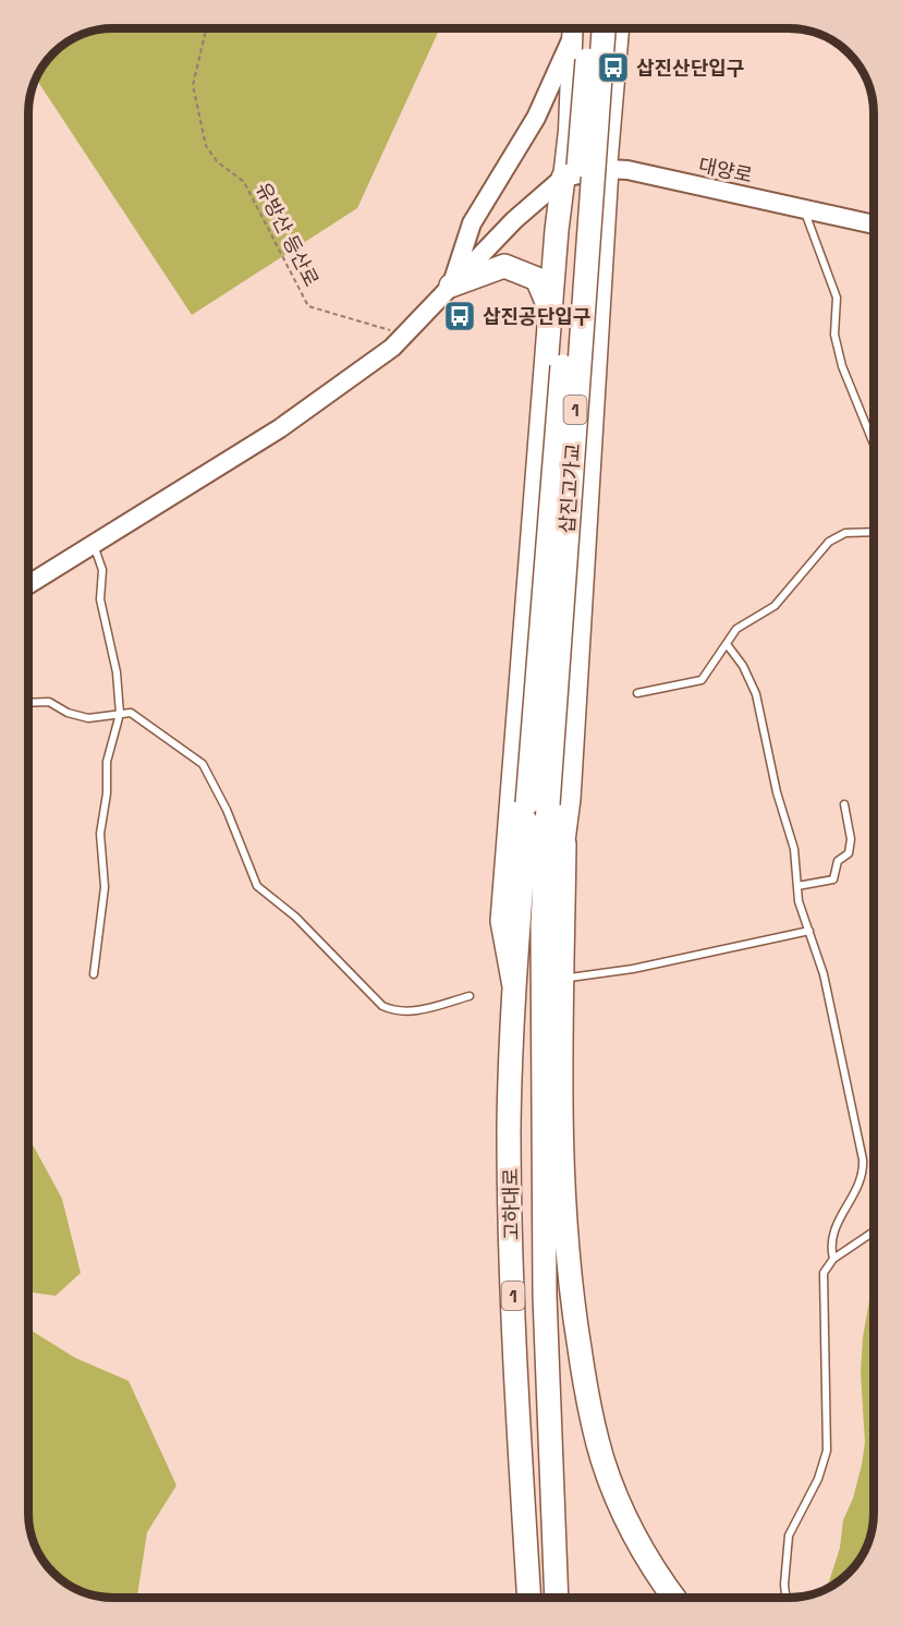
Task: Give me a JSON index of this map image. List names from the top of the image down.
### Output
{
  "streets": {
    "highway": ["1", "삽진고가교", "고하대로"],
    "street": ["대양로"],
    "path": ["유방산 등산로"]
  },
  "crossings": [
    ["삽진고가교", "고하대로"]
  ],
  "places": {
    "bus stop": ["삽진산단입구", "삽진공단입구"]
  }
}
